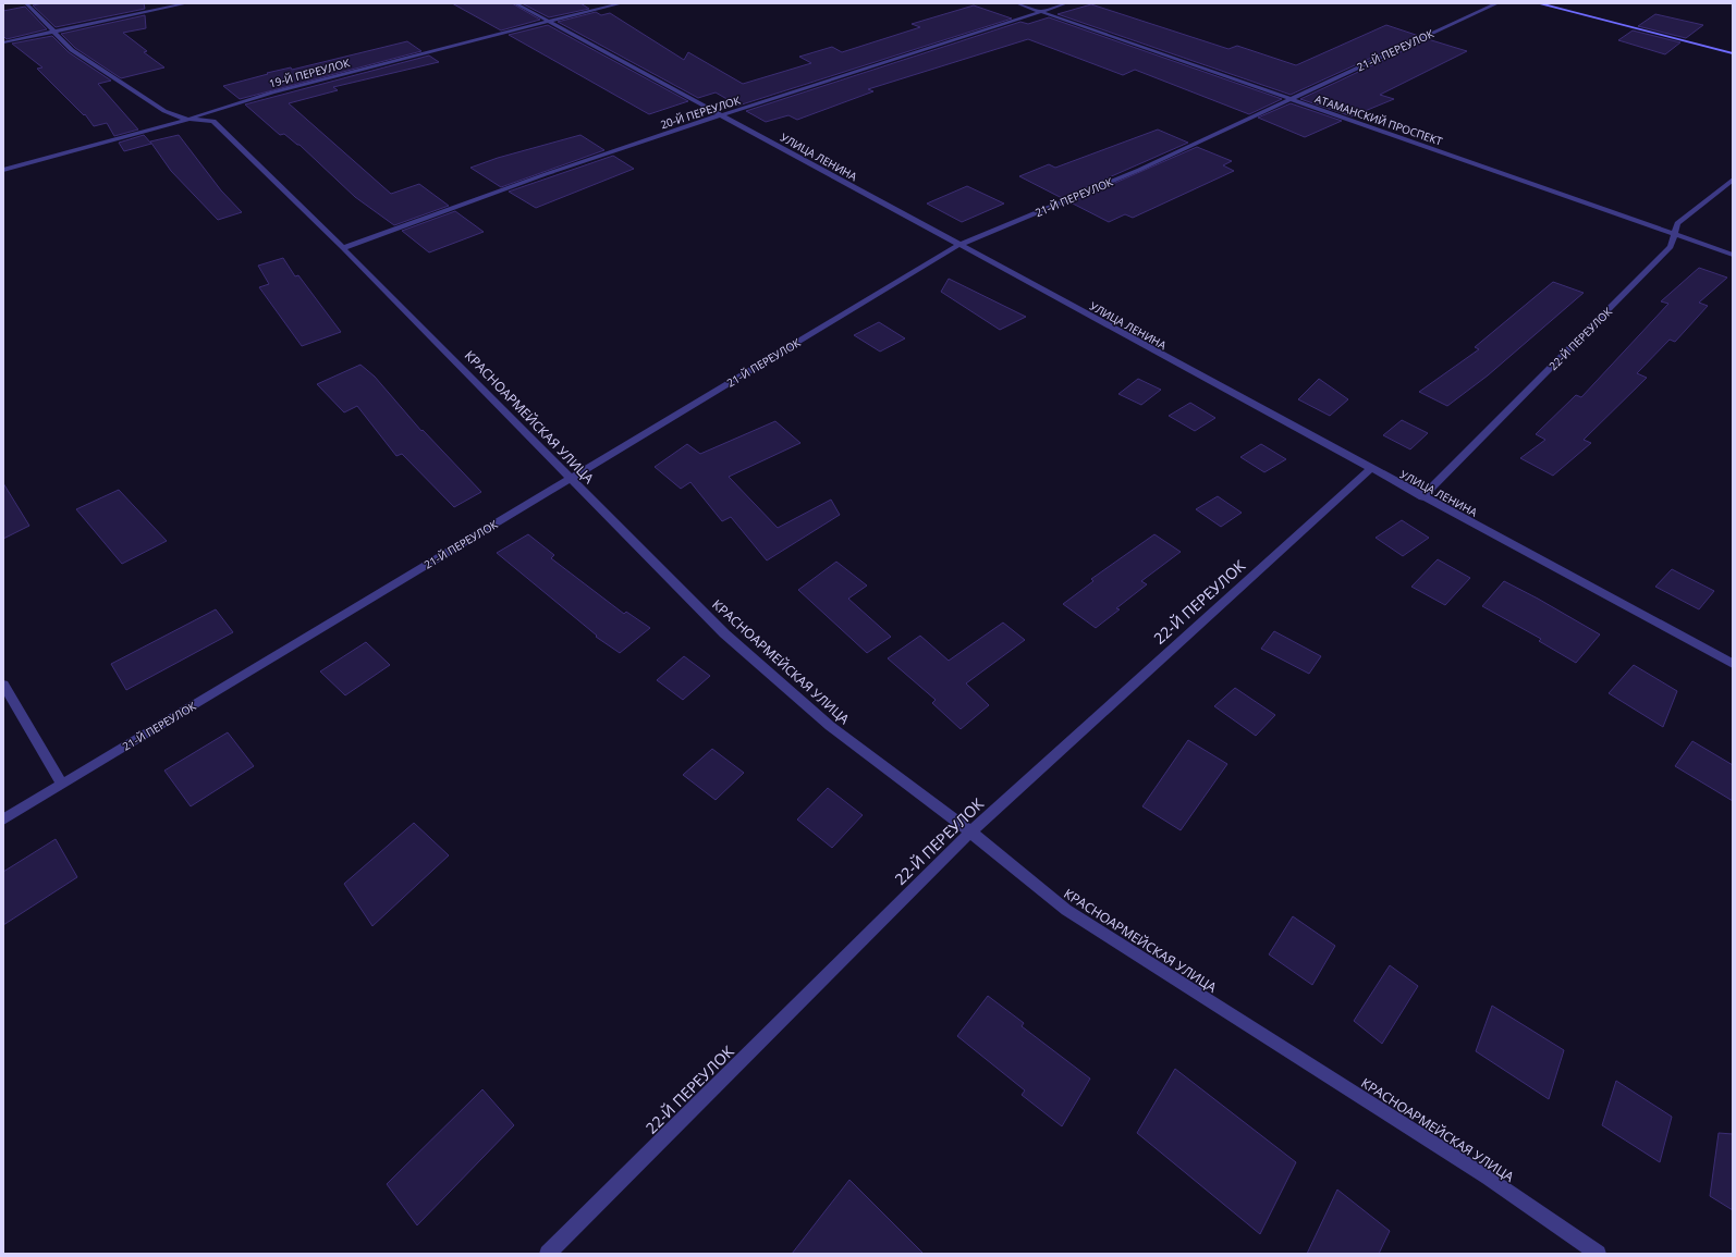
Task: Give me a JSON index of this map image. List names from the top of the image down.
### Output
{
  "streets": {
    "street": [
      "21-Й ПЕРЕУЛОК",
      "19-Й ПЕРЕУЛОК",
      "20-Й ПЕРЕУЛОК",
      "АТАМАНСКИЙ ПРОСПЕКТ",
      "УЛИЦА ЛЕНИНА",
      "22-Й ПЕРЕУЛОК",
      "КРАСНОАРМЕЙСКАЯ УЛИЦА"
    ]
  },
  "crossings": [
    ["21-Й ПЕРЕУЛОК", "АТАМАНСКИЙ ПРОСПЕКТ"],
    ["21-Й ПЕРЕУЛОК", "УЛИЦА ЛЕНИНА"],
    ["21-Й ПЕРЕУЛОК", "КРАСНОАРМЕЙСКАЯ УЛИЦА"],
    ["19-Й ПЕРЕУЛОК", "УЛИЦА ЛЕНИНА"],
    ["19-Й ПЕРЕУЛОК", "КРАСНОАРМЕЙСКАЯ УЛИЦА"],
    ["20-Й ПЕРЕУЛОК", "АТАМАНСКИЙ ПРОСПЕКТ"],
    ["20-Й ПЕРЕУЛОК", "УЛИЦА ЛЕНИНА"],
    ["20-Й ПЕРЕУЛОК", "КРАСНОАРМЕЙСКАЯ УЛИЦА"],
    ["АТАМАНСКИЙ ПРОСПЕКТ", "22-Й ПЕРЕУЛОК"],
    ["УЛИЦА ЛЕНИНА", "22-Й ПЕРЕУЛОК"],
    ["22-Й ПЕРЕУЛОК", "КРАСНОАРМЕЙСКАЯ УЛИЦА"]
  ]
}
